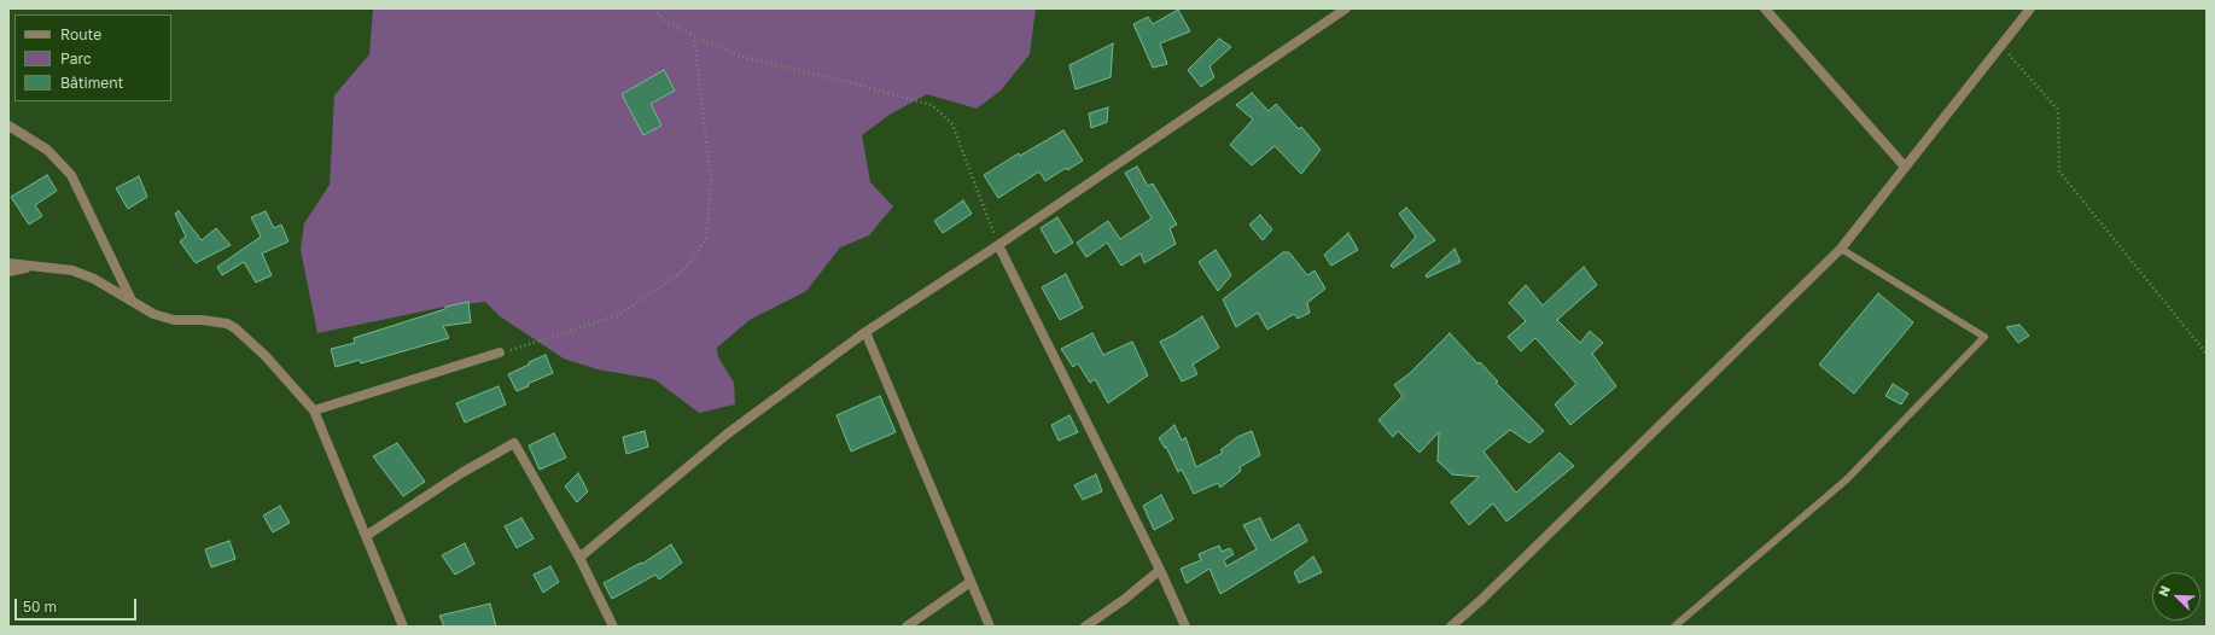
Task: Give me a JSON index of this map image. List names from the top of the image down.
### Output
{
  "legend": ["Route", "Parc", "Bâtiment"],
  "scale_bar": "50 m",
  "north": "top left"
}
